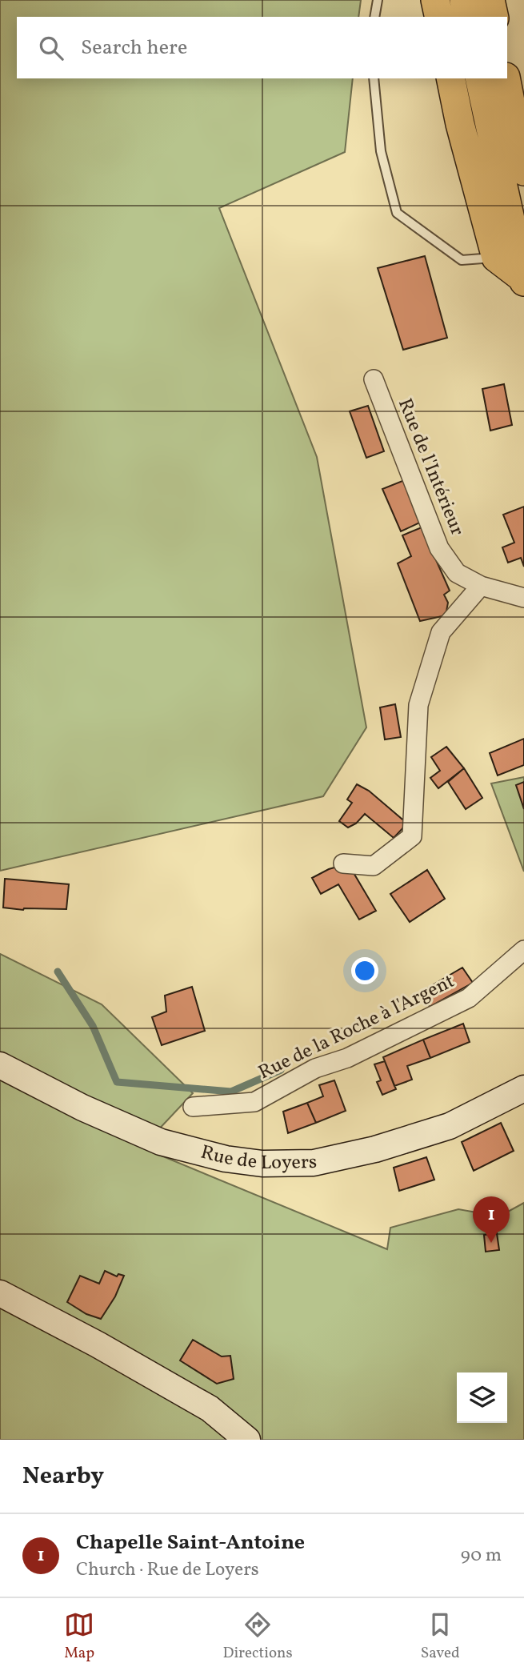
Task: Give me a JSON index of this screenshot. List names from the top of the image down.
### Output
{
  "streets": {
    "street": ["Rue de l'Intérieur", "Rue de la Roche à l'Argent", "Rue de Loyers"]
  },
  "page": {
    "search": "Search here",
    "pins": "1",
    "heading": "Nearby",
    "list": [
      {
        "mark": "1",
        "name": "Chapelle Saint-Antoine",
        "note": "Church · Rue de Loyers",
        "value": "90 m"
      }
    ],
    "nav": ["Map", "Directions", "Saved"]
  }
}
